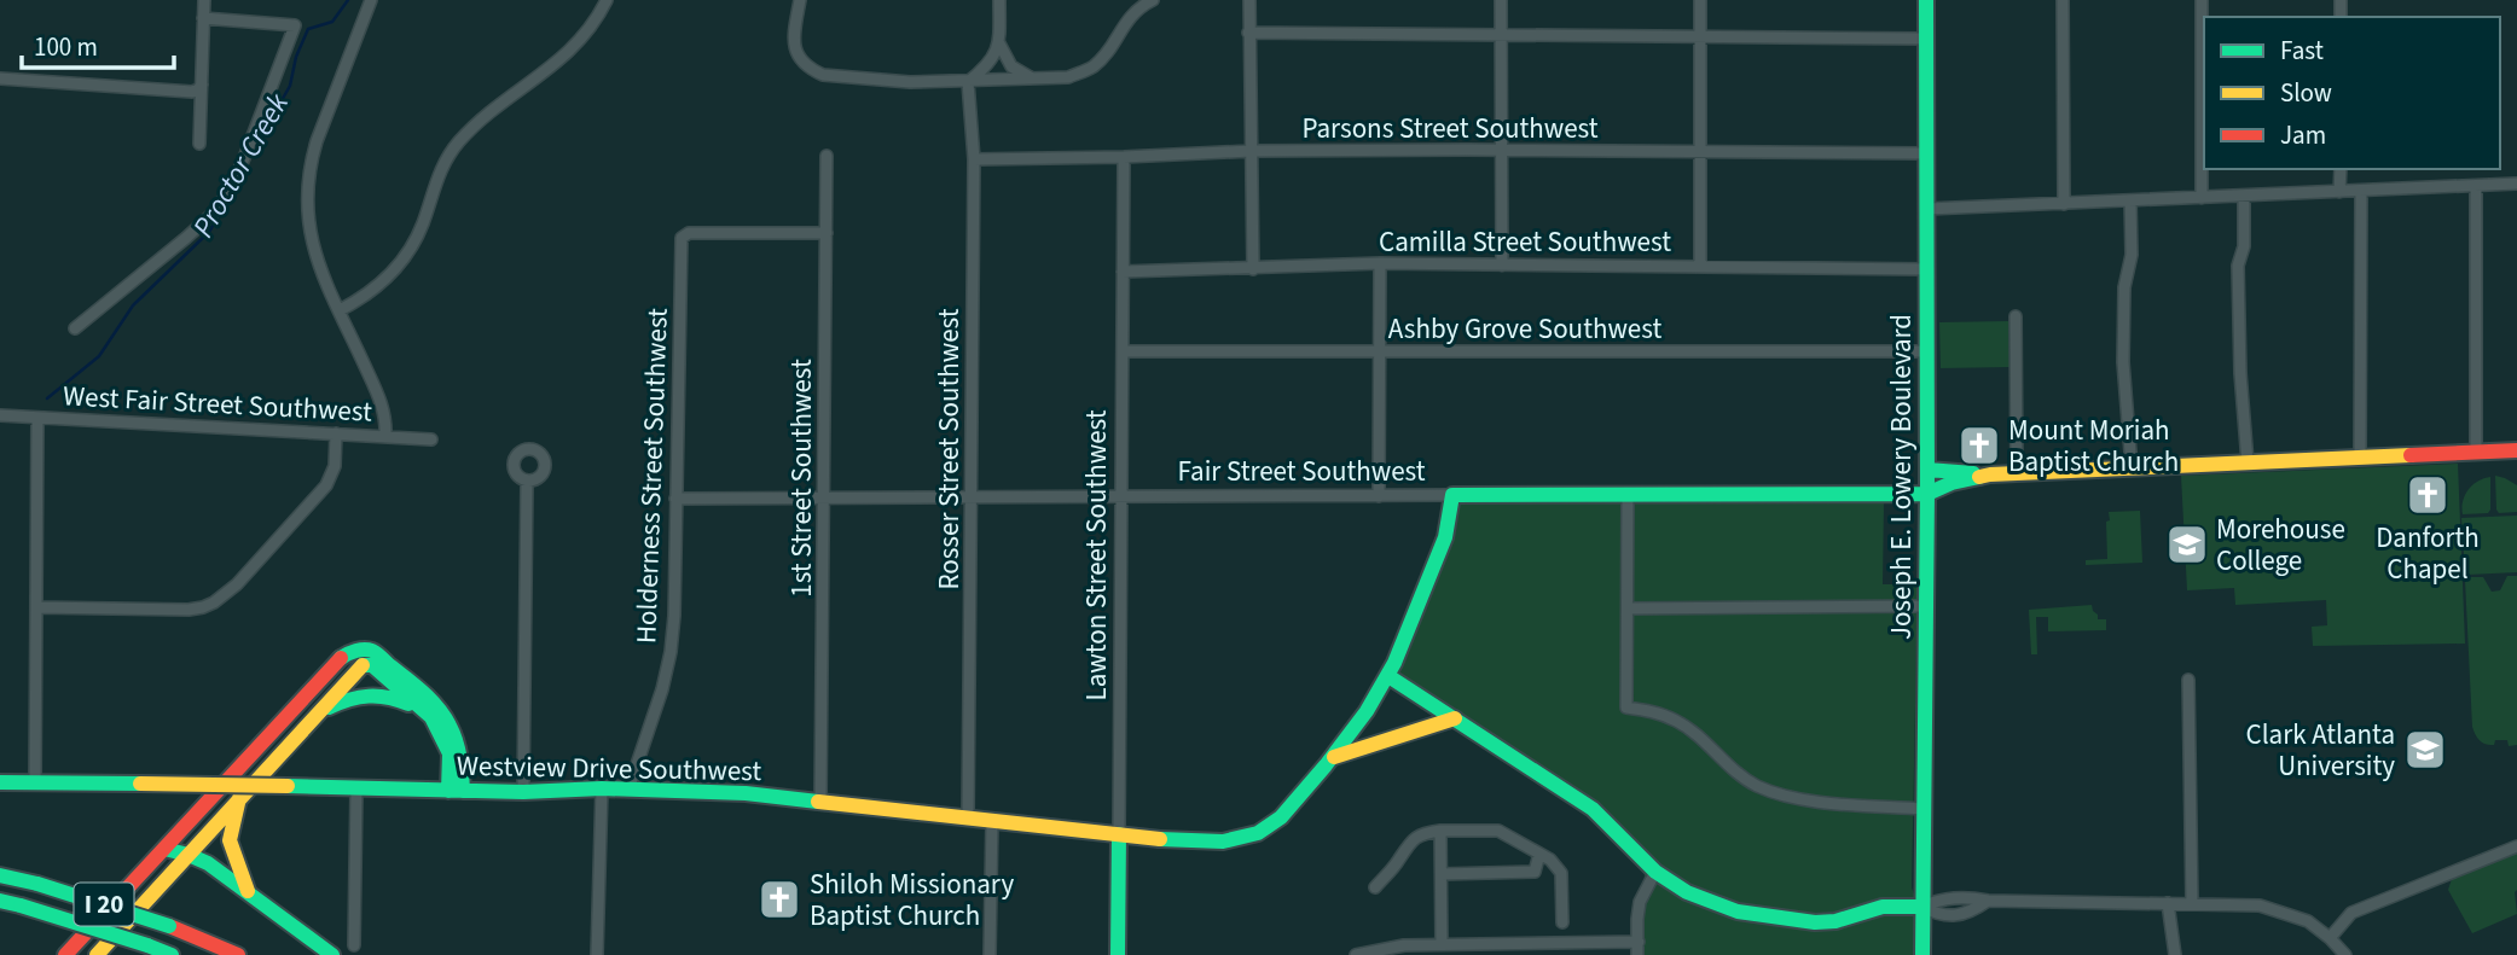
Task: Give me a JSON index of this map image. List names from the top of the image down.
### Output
{
  "streets": {
    "main road": [
      "Fair Street Southwest",
      "Joseph E. Lowery Boulevard",
      "Lawton Street Southwest",
      "Westview Drive Southwest",
      "I 20"
    ],
    "street": [
      "Parsons Street Southwest",
      "Camilla Street Southwest",
      "Ashby Grove Southwest",
      "West Fair Street Southwest",
      "Rosser Street Southwest",
      "Holderness Street Southwest",
      "1st Street Southwest"
    ]
  },
  "crossings": [
    ["Parsons Street Southwest", "Rosser Street Southwest"],
    ["Parsons Street Southwest", "Joseph E. Lowery Boulevard"],
    ["Parsons Street Southwest", "Lawton Street Southwest"],
    ["Camilla Street Southwest", "Joseph E. Lowery Boulevard"],
    ["Camilla Street Southwest", "Lawton Street Southwest"],
    ["Ashby Grove Southwest", "Joseph E. Lowery Boulevard"],
    ["Ashby Grove Southwest", "Lawton Street Southwest"],
    ["Rosser Street Southwest", "Fair Street Southwest"],
    ["Rosser Street Southwest", "Westview Drive Southwest"],
    ["Fair Street Southwest", "Holderness Street Southwest"],
    ["Fair Street Southwest", "Joseph E. Lowery Boulevard"],
    ["Fair Street Southwest", "1st Street Southwest"],
    ["Fair Street Southwest", "Lawton Street Southwest"],
    ["Fair Street Southwest", "Westview Drive Southwest"],
    ["Holderness Street Southwest", "1st Street Southwest"],
    ["Holderness Street Southwest", "Westview Drive Southwest"],
    ["1st Street Southwest", "Westview Drive Southwest"],
    ["Lawton Street Southwest", "Westview Drive Southwest"]
  ],
  "water": ["Proctor Creek"],
  "places": {
    "church": ["Mount Moriah Baptist Church", "Danforth Chapel", "Shiloh Missionary Baptist Church"],
    "school or university": ["Morehouse College", "Clark Atlanta University"]
  },
  "legend": ["Fast", "Slow", "Jam"],
  "scale_bar": "100 m"
}
